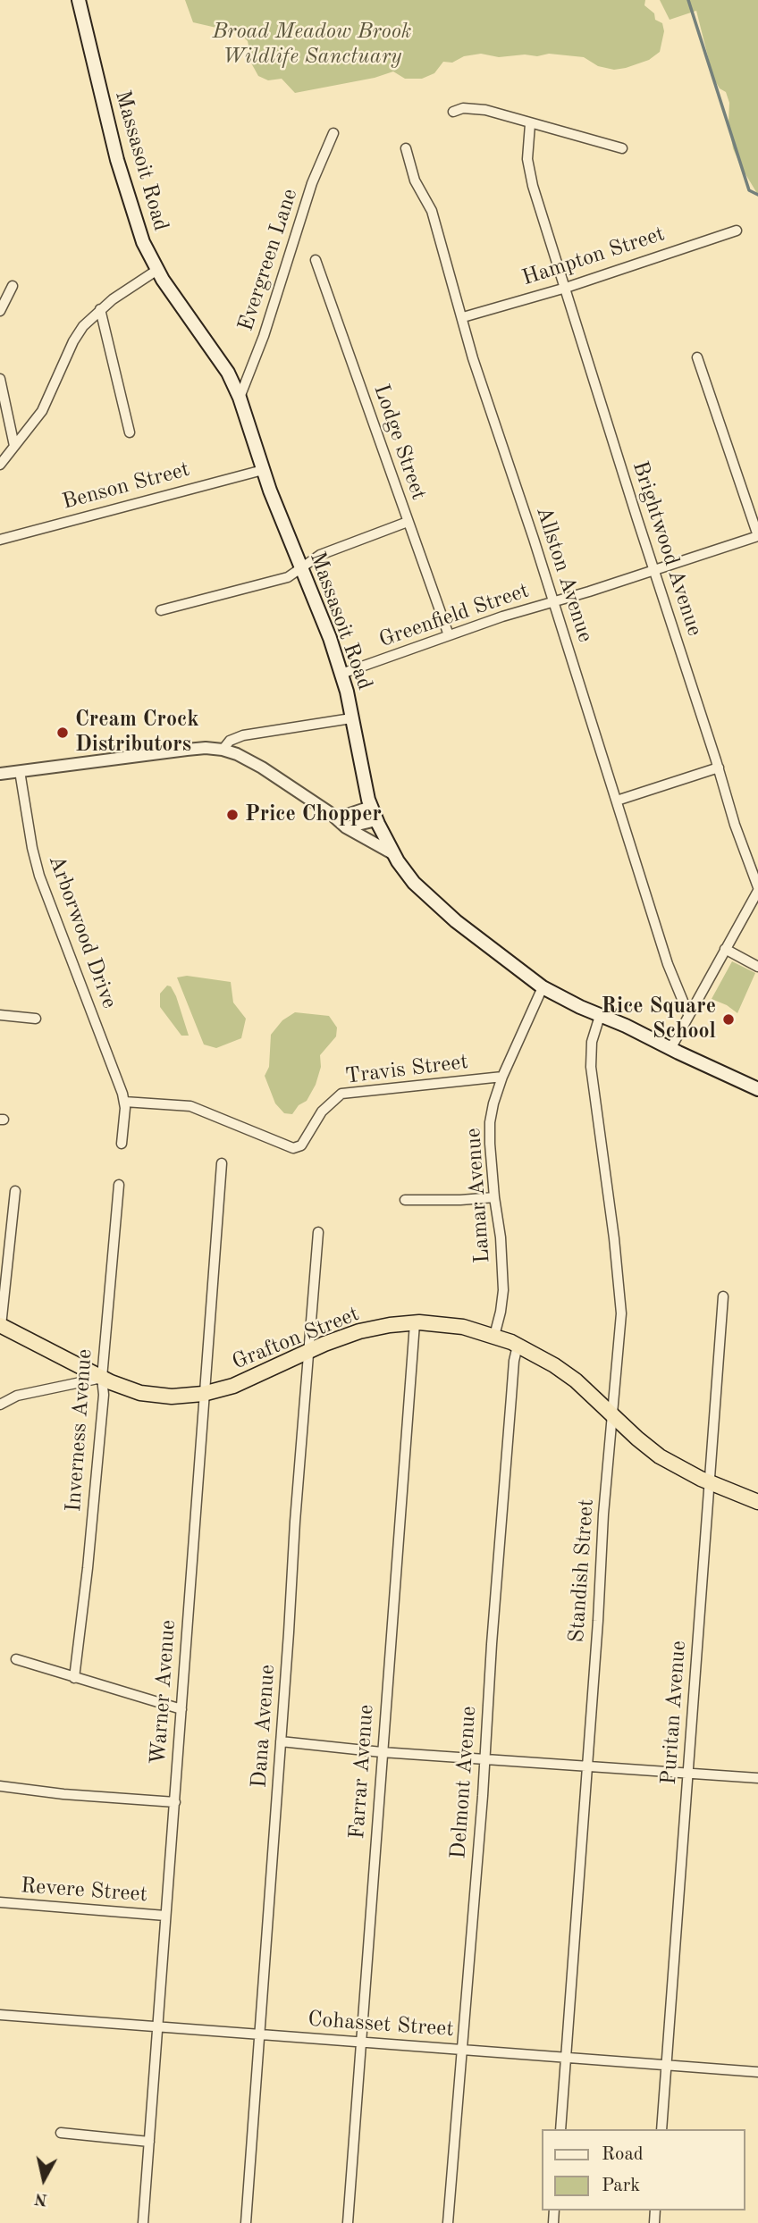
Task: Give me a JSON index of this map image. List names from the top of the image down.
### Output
{
  "streets": {
    "highway": ["Grafton Street"],
    "main road": ["Massasoit Road"],
    "street": [
      "Hampton Street",
      "Evergreen Lane",
      "Lodge Street",
      "Benson Street",
      "Brightwood Avenue",
      "Allston Avenue",
      "Greenfield Street",
      "Arborwood Drive",
      "Travis Street",
      "Lamar Avenue",
      "Inverness Avenue",
      "Standish Street",
      "Warner Avenue",
      "Puritan Avenue",
      "Dana Avenue",
      "Farrar Avenue",
      "Delmont Avenue",
      "Revere Street",
      "Cohasset Street"
    ]
  },
  "crossings": [
    ["Massasoit Road", "Evergreen Lane"],
    ["Massasoit Road", "Benson Street"],
    ["Massasoit Road", "Greenfield Street"],
    ["Massasoit Road", "Lamar Avenue"],
    ["Massasoit Road", "Standish Street"],
    ["Hampton Street", "Brightwood Avenue"],
    ["Hampton Street", "Allston Avenue"],
    ["Lodge Street", "Greenfield Street"],
    ["Brightwood Avenue", "Greenfield Street"],
    ["Allston Avenue", "Greenfield Street"],
    ["Arborwood Drive", "Travis Street"],
    ["Travis Street", "Lamar Avenue"],
    ["Lamar Avenue", "Grafton Street"],
    ["Grafton Street", "Inverness Avenue"],
    ["Grafton Street", "Standish Street"],
    ["Grafton Street", "Warner Avenue"],
    ["Grafton Street", "Puritan Avenue"],
    ["Grafton Street", "Dana Avenue"],
    ["Grafton Street", "Farrar Avenue"],
    ["Grafton Street", "Delmont Avenue"],
    ["Standish Street", "Cohasset Street"],
    ["Warner Avenue", "Revere Street"],
    ["Warner Avenue", "Cohasset Street"],
    ["Puritan Avenue", "Cohasset Street"],
    ["Dana Avenue", "Cohasset Street"],
    ["Farrar Avenue", "Cohasset Street"],
    ["Delmont Avenue", "Cohasset Street"]
  ],
  "parks": ["Broad Meadow Brook Wildlife Sanctuary"],
  "places": ["Cream Crock Distributors", "Price Chopper", "Rice Square School"],
  "legend": ["Road", "Park"],
  "north": "bottom"
}
